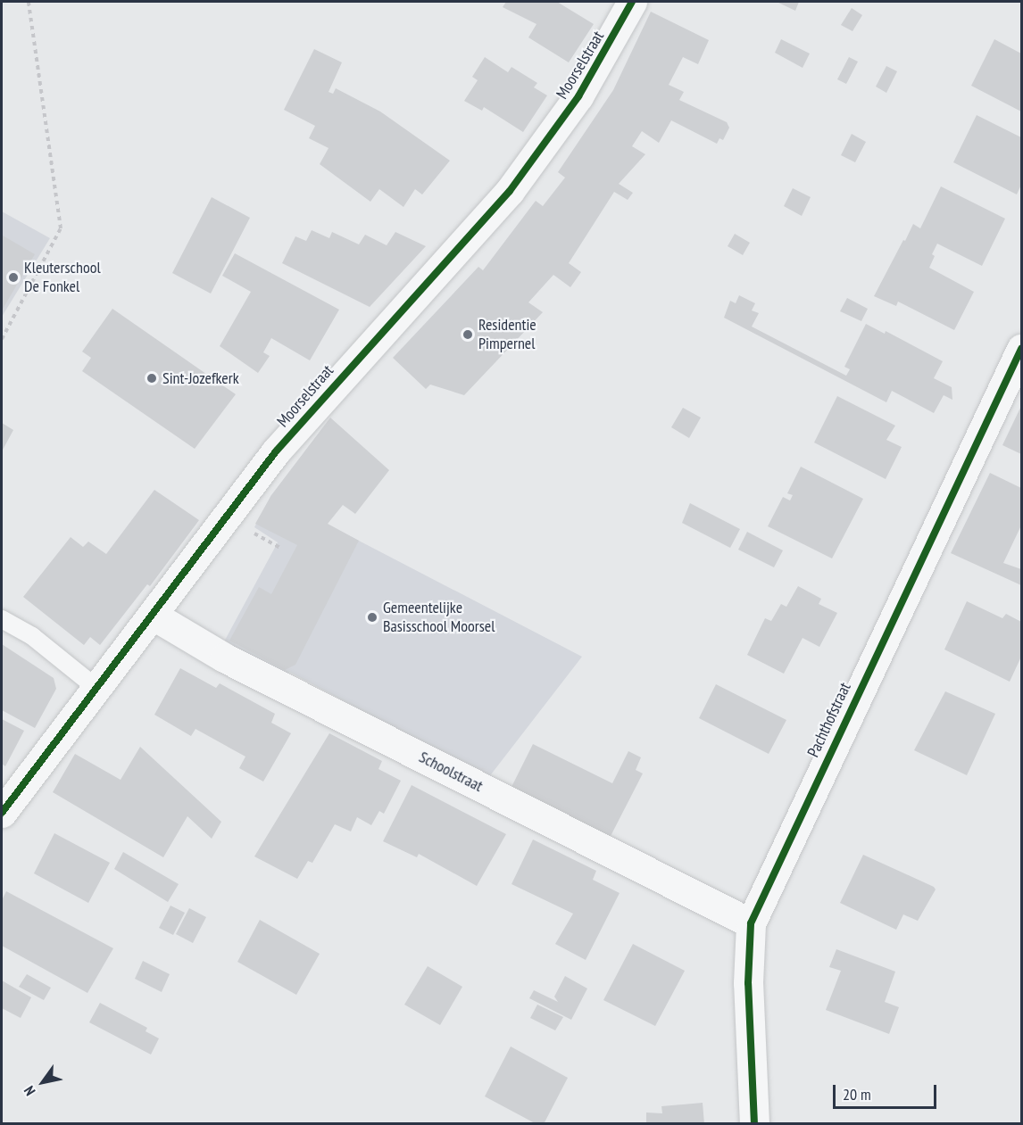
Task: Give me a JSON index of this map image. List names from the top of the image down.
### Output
{
  "streets": {
    "street": ["Moorselstraat", "Pachthofstraat", "Schoolstraat"]
  },
  "crossings": [
    ["Moorselstraat", "Schoolstraat"],
    ["Pachthofstraat", "Schoolstraat"]
  ],
  "places": [
    "Kleuterschool De Fonkel",
    "Residentie Pimpernel",
    "Sint-Jozefkerk",
    "Gemeentelijke Basisschool Moorsel"
  ],
  "scale_bar": "20 m",
  "north": "bottom left"
}
